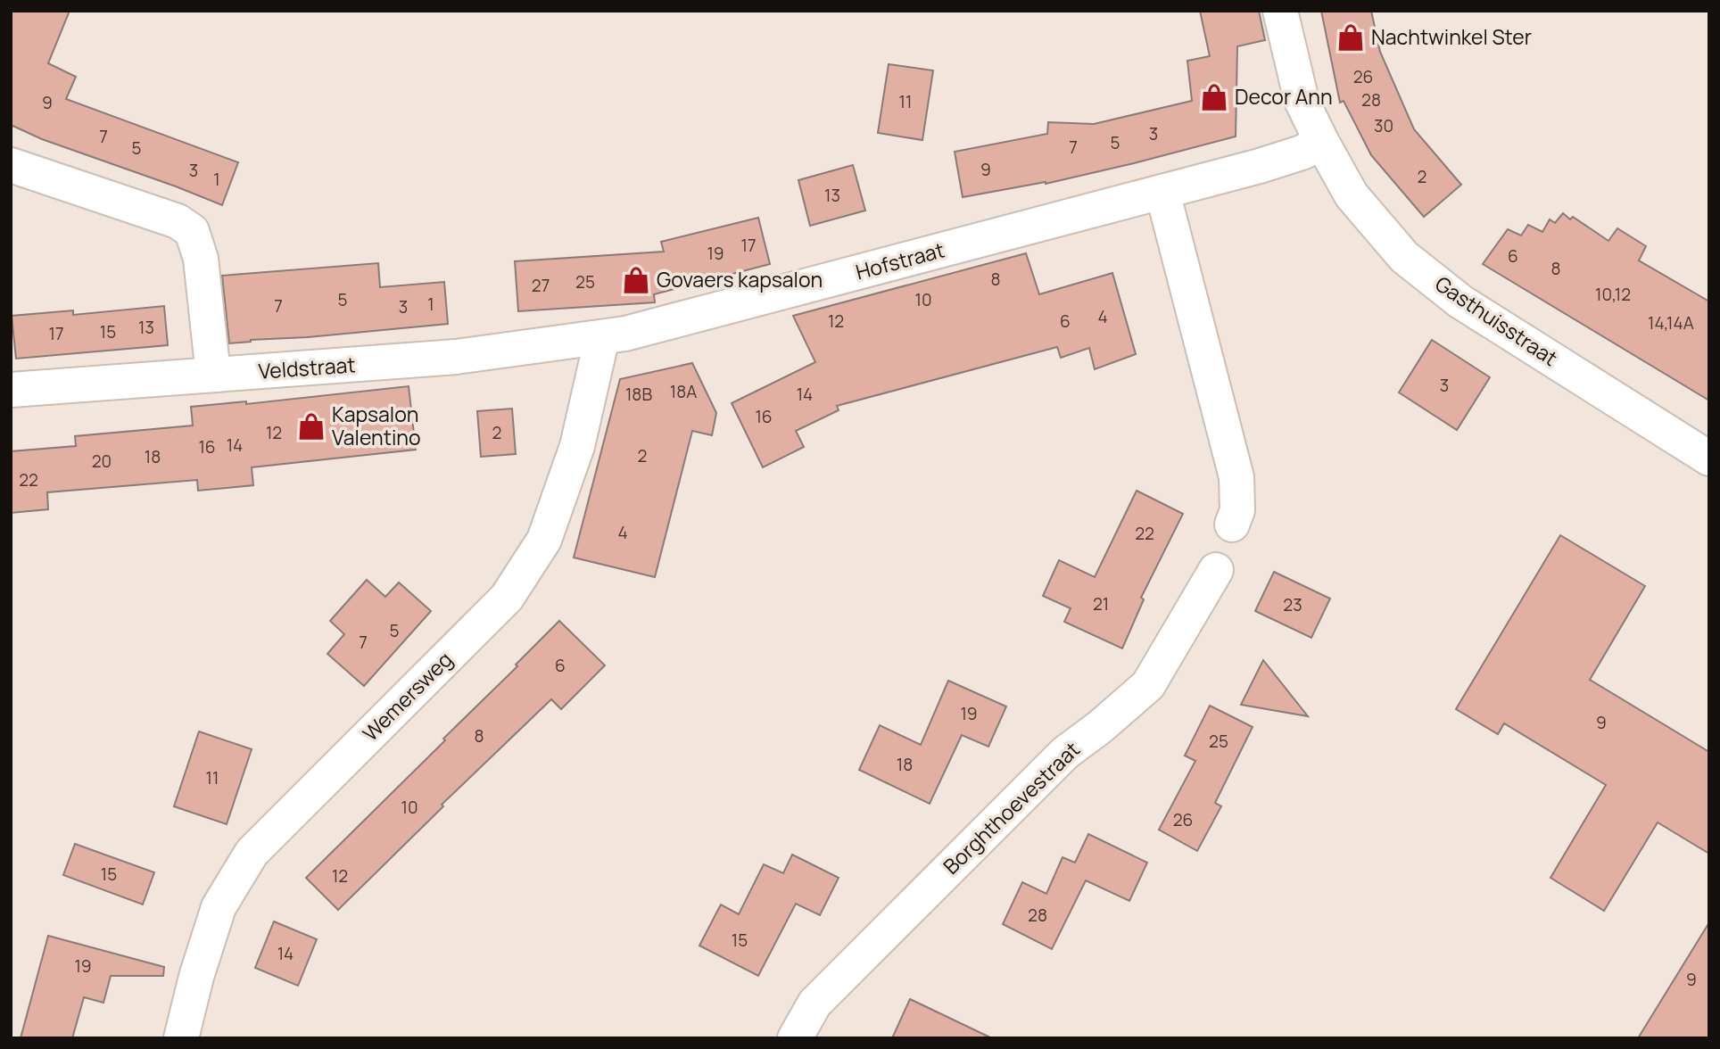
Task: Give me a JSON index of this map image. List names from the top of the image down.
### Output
{
  "streets": {
    "street": [
      "Hofstraat",
      "Gasthuisstraat",
      "Veldstraat",
      "Wemersweg",
      "Borghthoevestraat"
    ]
  },
  "crossings": [
    ["Hofstraat", "Gasthuisstraat"],
    ["Hofstraat", "Veldstraat"],
    ["Hofstraat", "Wemersweg"],
    ["Veldstraat", "Wemersweg"]
  ],
  "places": {
    "shop": [
      "Nachtwinkel Ster",
      "Decor Ann",
      "Govaers kapsalon",
      "Kapsalon Valentino"
    ]
  },
  "house_numbers": [
    "26",
    "28",
    "11",
    "9",
    "30",
    "3",
    "7",
    "5",
    "7",
    "5",
    "9",
    "3",
    "2",
    "1",
    "13",
    "17",
    "19",
    "6",
    "8",
    "8",
    "25",
    "27",
    "10,12",
    "5",
    "10",
    "1",
    "7",
    "3",
    "4",
    "12",
    "6",
    "14,14A",
    "13",
    "15",
    "17",
    "3",
    "18A",
    "18B",
    "14",
    "16",
    "12",
    "2",
    "14",
    "16",
    "2",
    "18",
    "20",
    "22",
    "4",
    "22",
    "21",
    "23",
    "5",
    "7",
    "6",
    "19",
    "9",
    "8",
    "25",
    "18",
    "11",
    "10",
    "26",
    "15",
    "12",
    "28",
    "15",
    "14",
    "19",
    "9"
  ]
}
